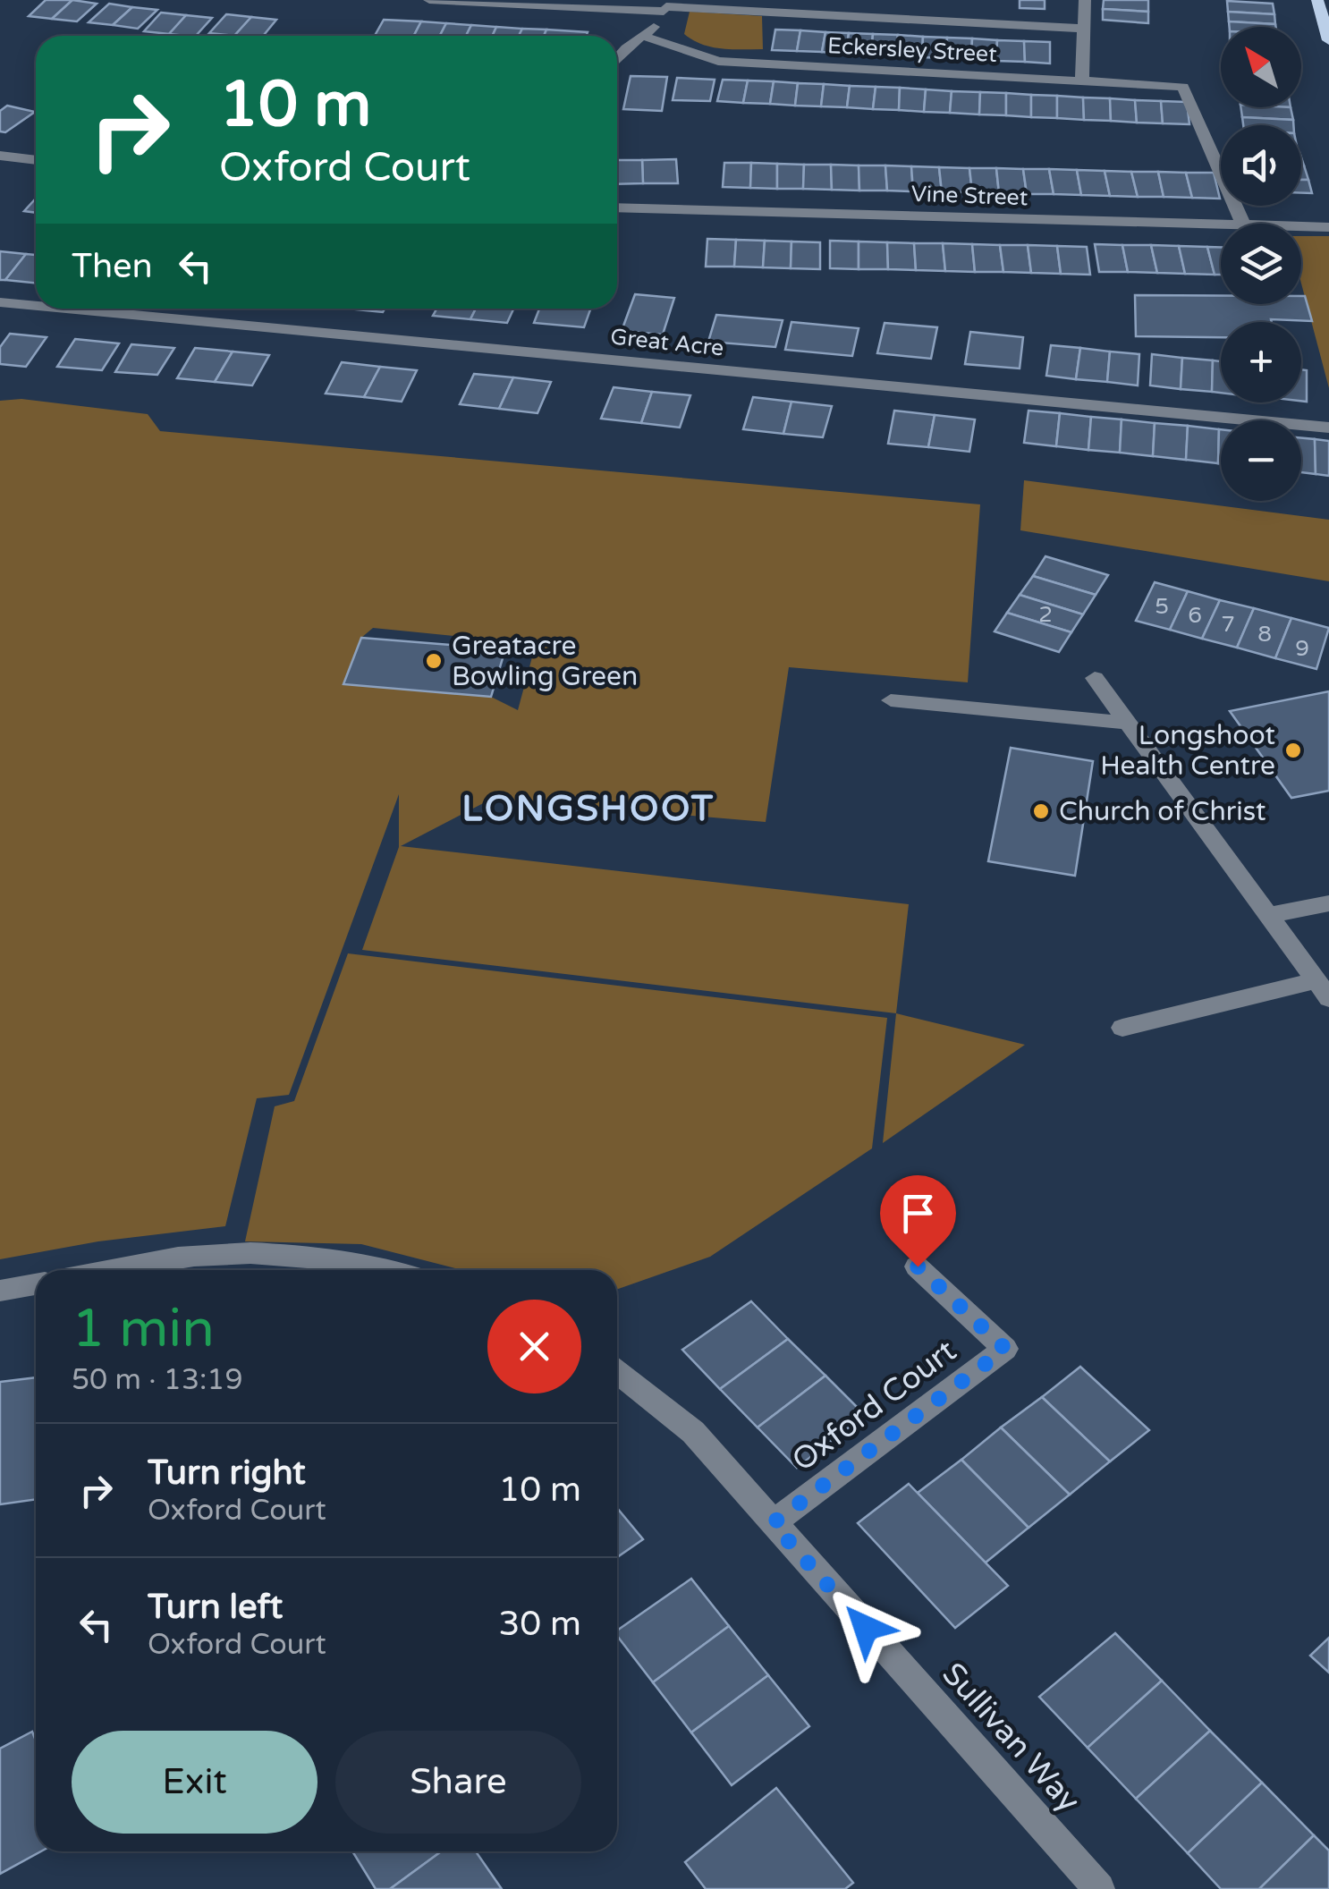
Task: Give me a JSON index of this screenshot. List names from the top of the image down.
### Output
{
  "streets": {
    "street": [
      "Eckersley Street",
      "Vine Street",
      "Great Acre",
      "Oxford Court",
      "Sullivan Way"
    ]
  },
  "crossings": [
    ["Oxford Court", "Sullivan Way"]
  ],
  "districts": ["LONGSHOOT"],
  "places": ["Greatacre Bowling Green", "Longshoot Health Centre", "Church of Christ"],
  "house_numbers": [
    "5",
    "2",
    "6",
    "7",
    "8",
    "9"
  ],
  "north": "top left",
  "page": {
    "map_buttons": ["+", "−"],
    "turn": ["10 m", "Oxford Court"],
    "then": "Then",
    "heading": ["1 min", "50 m · 13:19"],
    "list": [
      {
        "name": "Turn right",
        "note": "Oxford Court",
        "value": "10 m"
      },
      {
        "name": "Turn left",
        "note": "Oxford Court",
        "value": "30 m"
      }
    ],
    "buttons": ["Exit", "Share"]
  }
}
